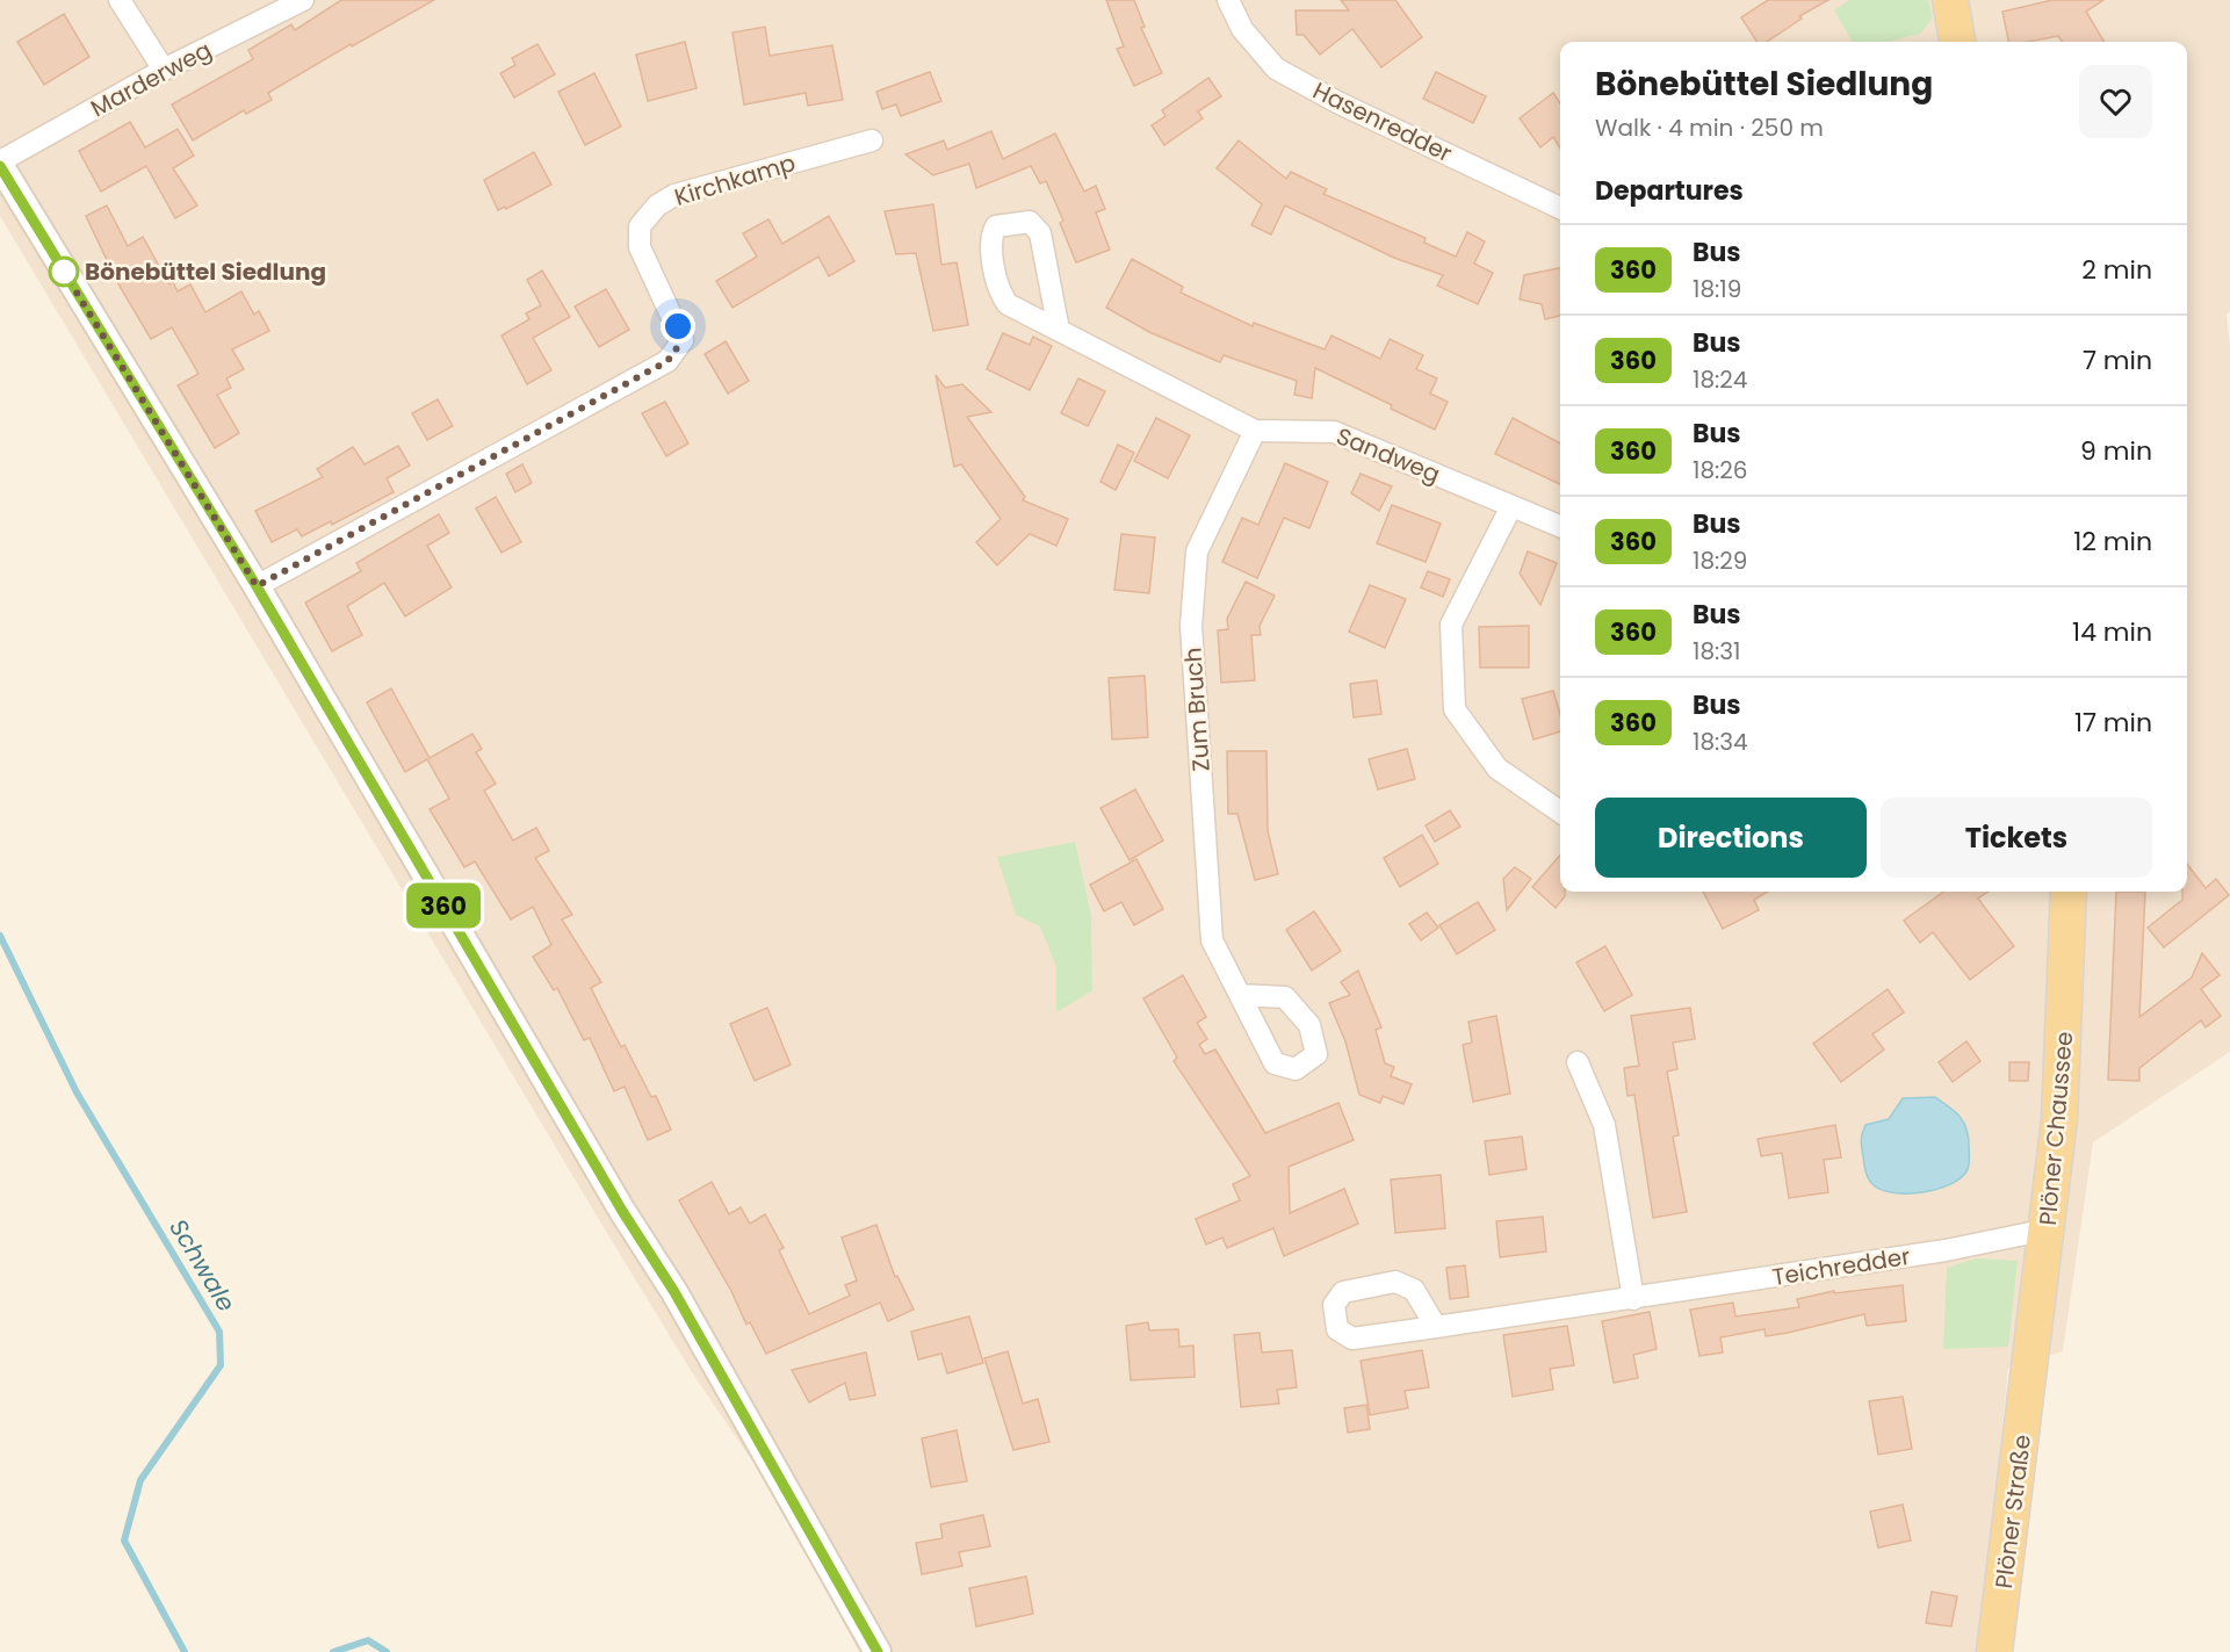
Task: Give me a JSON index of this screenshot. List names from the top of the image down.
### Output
{
  "streets": {
    "main road": ["Plöner Chaussee", "Plöner Straße"],
    "street": [
      "Marderweg",
      "Hasenredder",
      "Kirchkamp",
      "Sandweg",
      "Zum Bruch",
      "Teichredder"
    ]
  },
  "crossings": [
    ["Sandweg", "Zum Bruch"],
    ["Plöner Chaussee", "Teichredder"],
    ["Plöner Chaussee", "Plöner Straße"]
  ],
  "water": ["Schwale"],
  "places": ["Bönebüttel Siedlung"],
  "lines": ["bus line 360"],
  "page": {
    "on_map": "360",
    "heading": [
      ["Bönebüttel Siedlung", "Walk · 4 min · 250 m"],
      "Departures"
    ],
    "list": [
      {
        "mark": "360",
        "name": "Bus",
        "note": "18:19",
        "value": "2 min"
      },
      {
        "mark": "360",
        "name": "Bus",
        "note": "18:24",
        "value": "7 min"
      },
      {
        "mark": "360",
        "name": "Bus",
        "note": "18:26",
        "value": "9 min"
      },
      {
        "mark": "360",
        "name": "Bus",
        "note": "18:29",
        "value": "12 min"
      },
      {
        "mark": "360",
        "name": "Bus",
        "note": "18:31",
        "value": "14 min"
      },
      {
        "mark": "360",
        "name": "Bus",
        "note": "18:34",
        "value": "17 min"
      }
    ],
    "buttons": ["Directions", "Tickets"]
  }
}
